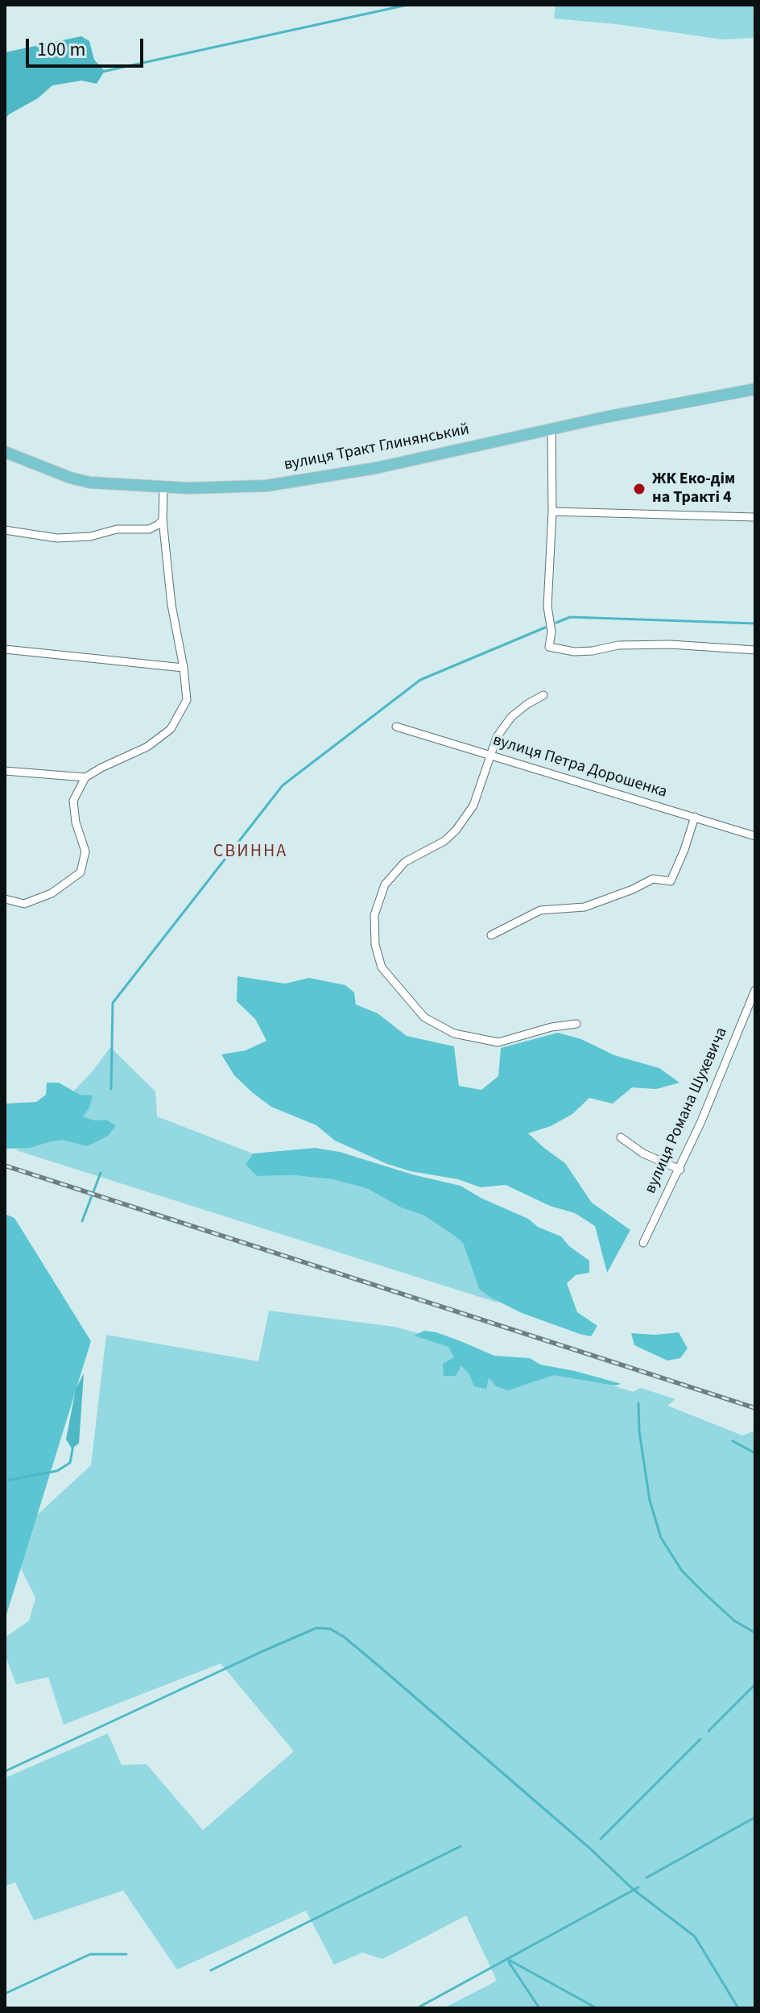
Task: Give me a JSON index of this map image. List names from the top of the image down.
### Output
{
  "streets": {
    "main road": ["вулиця Тракт Глинянський"],
    "street": ["вулиця Петра Дорошенка", "вулиця Романа Шухевича"]
  },
  "districts": ["СВИННА"],
  "places": ["ЖК Еко-дім на Тракті 4"],
  "scale_bar": "100 m"
}
